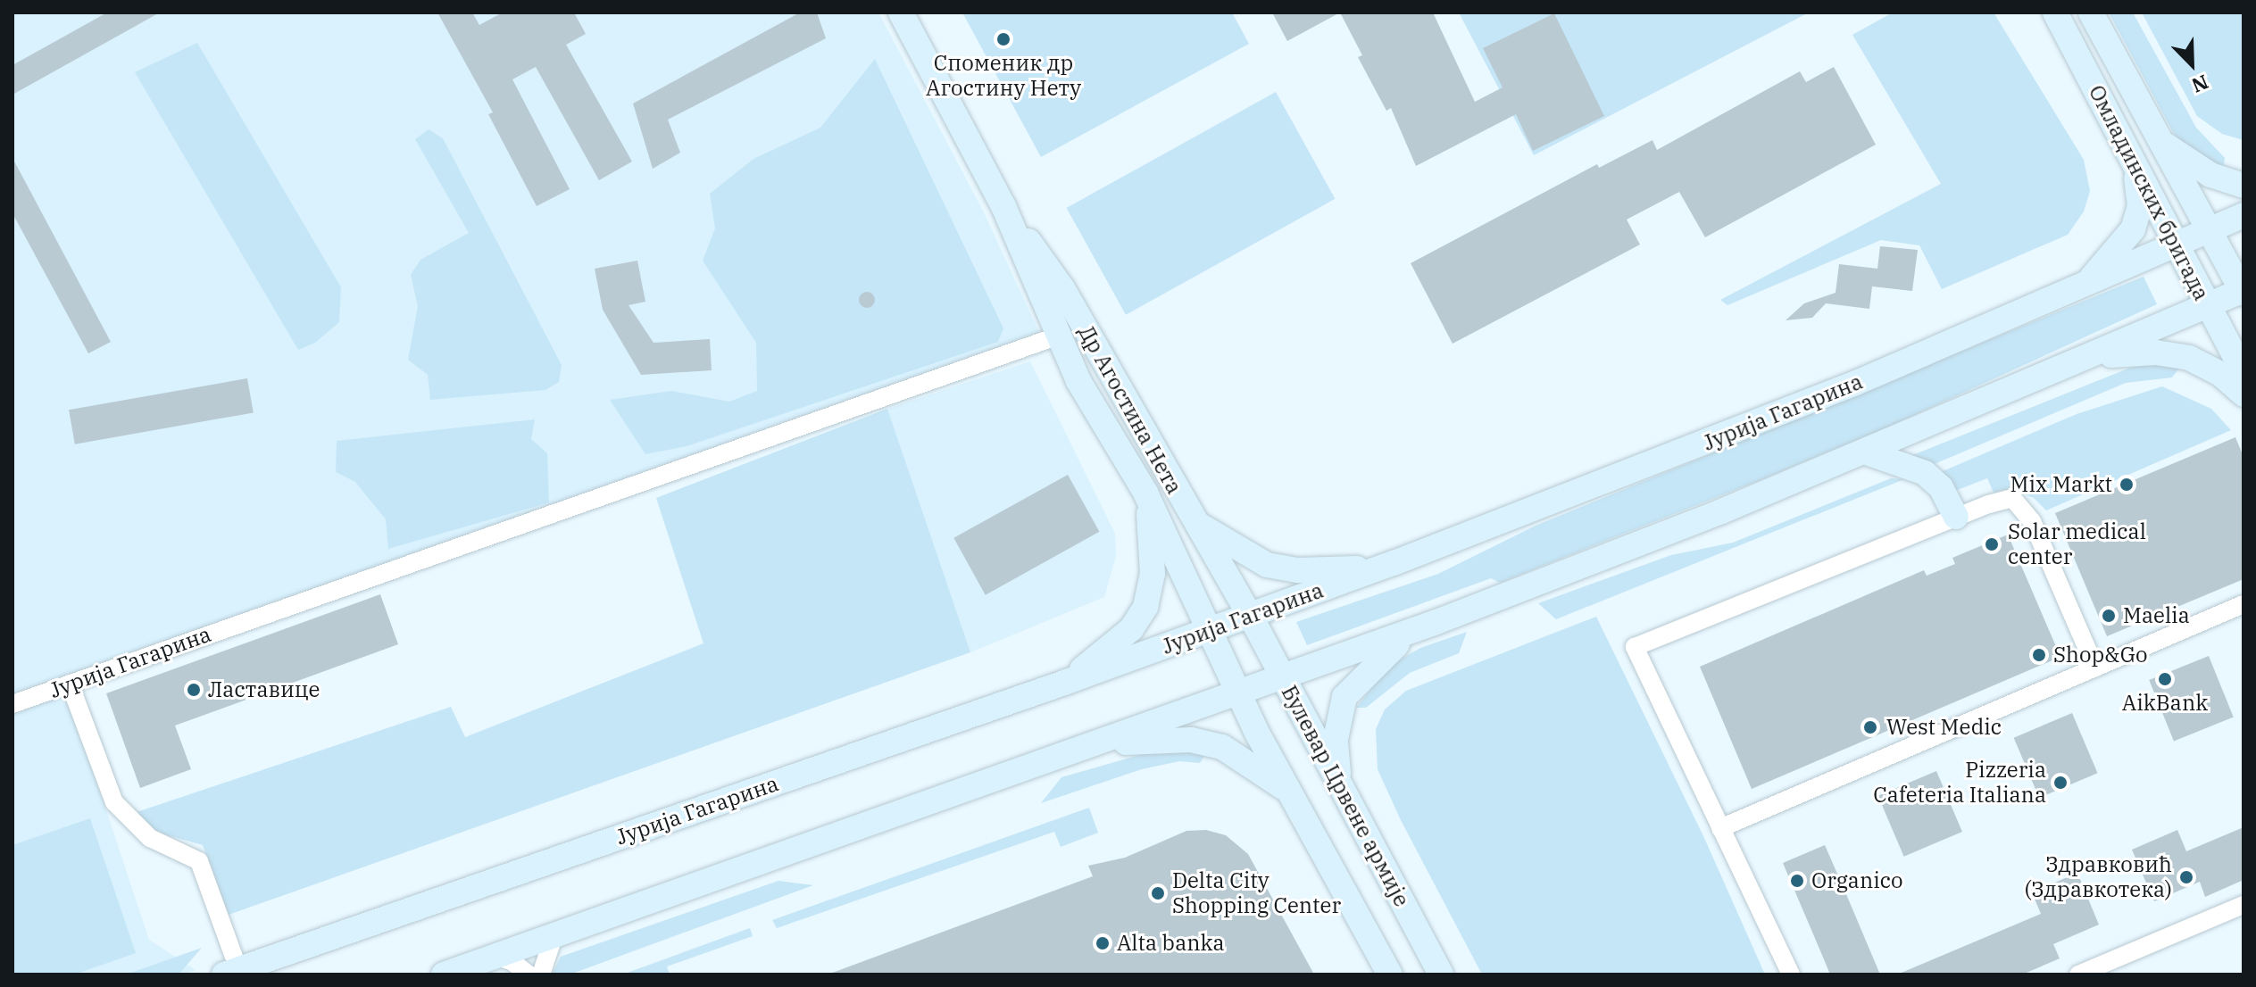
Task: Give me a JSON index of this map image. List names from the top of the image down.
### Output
{
  "streets": {
    "main road": [
      "Омладинских бригада",
      "Др Агостина Нета",
      "Јурија Гагарина",
      "Булевар Црвене армије"
    ]
  },
  "crossings": [
    ["Омладинских бригада", "Јурија Гагарина"],
    ["Др Агостина Нета", "Јурија Гагарина"],
    ["Др Агостина Нета", "Булевар Црвене армије"],
    ["Јурија Гагарина", "Булевар Црвене армије"]
  ],
  "places": [
    "Споменик др Агостину Нету",
    "Mix Markt",
    "Solar medical center",
    "Maelia",
    "Shop&Go",
    "AikBank",
    "Ластавице",
    "West Medic",
    "Pizzeria Cafeteria Italiana",
    "Здравковић (Здравкотека)",
    "Organico",
    "Delta City Shopping Center",
    "Alta banka"
  ],
  "north": "bottom right"
}
